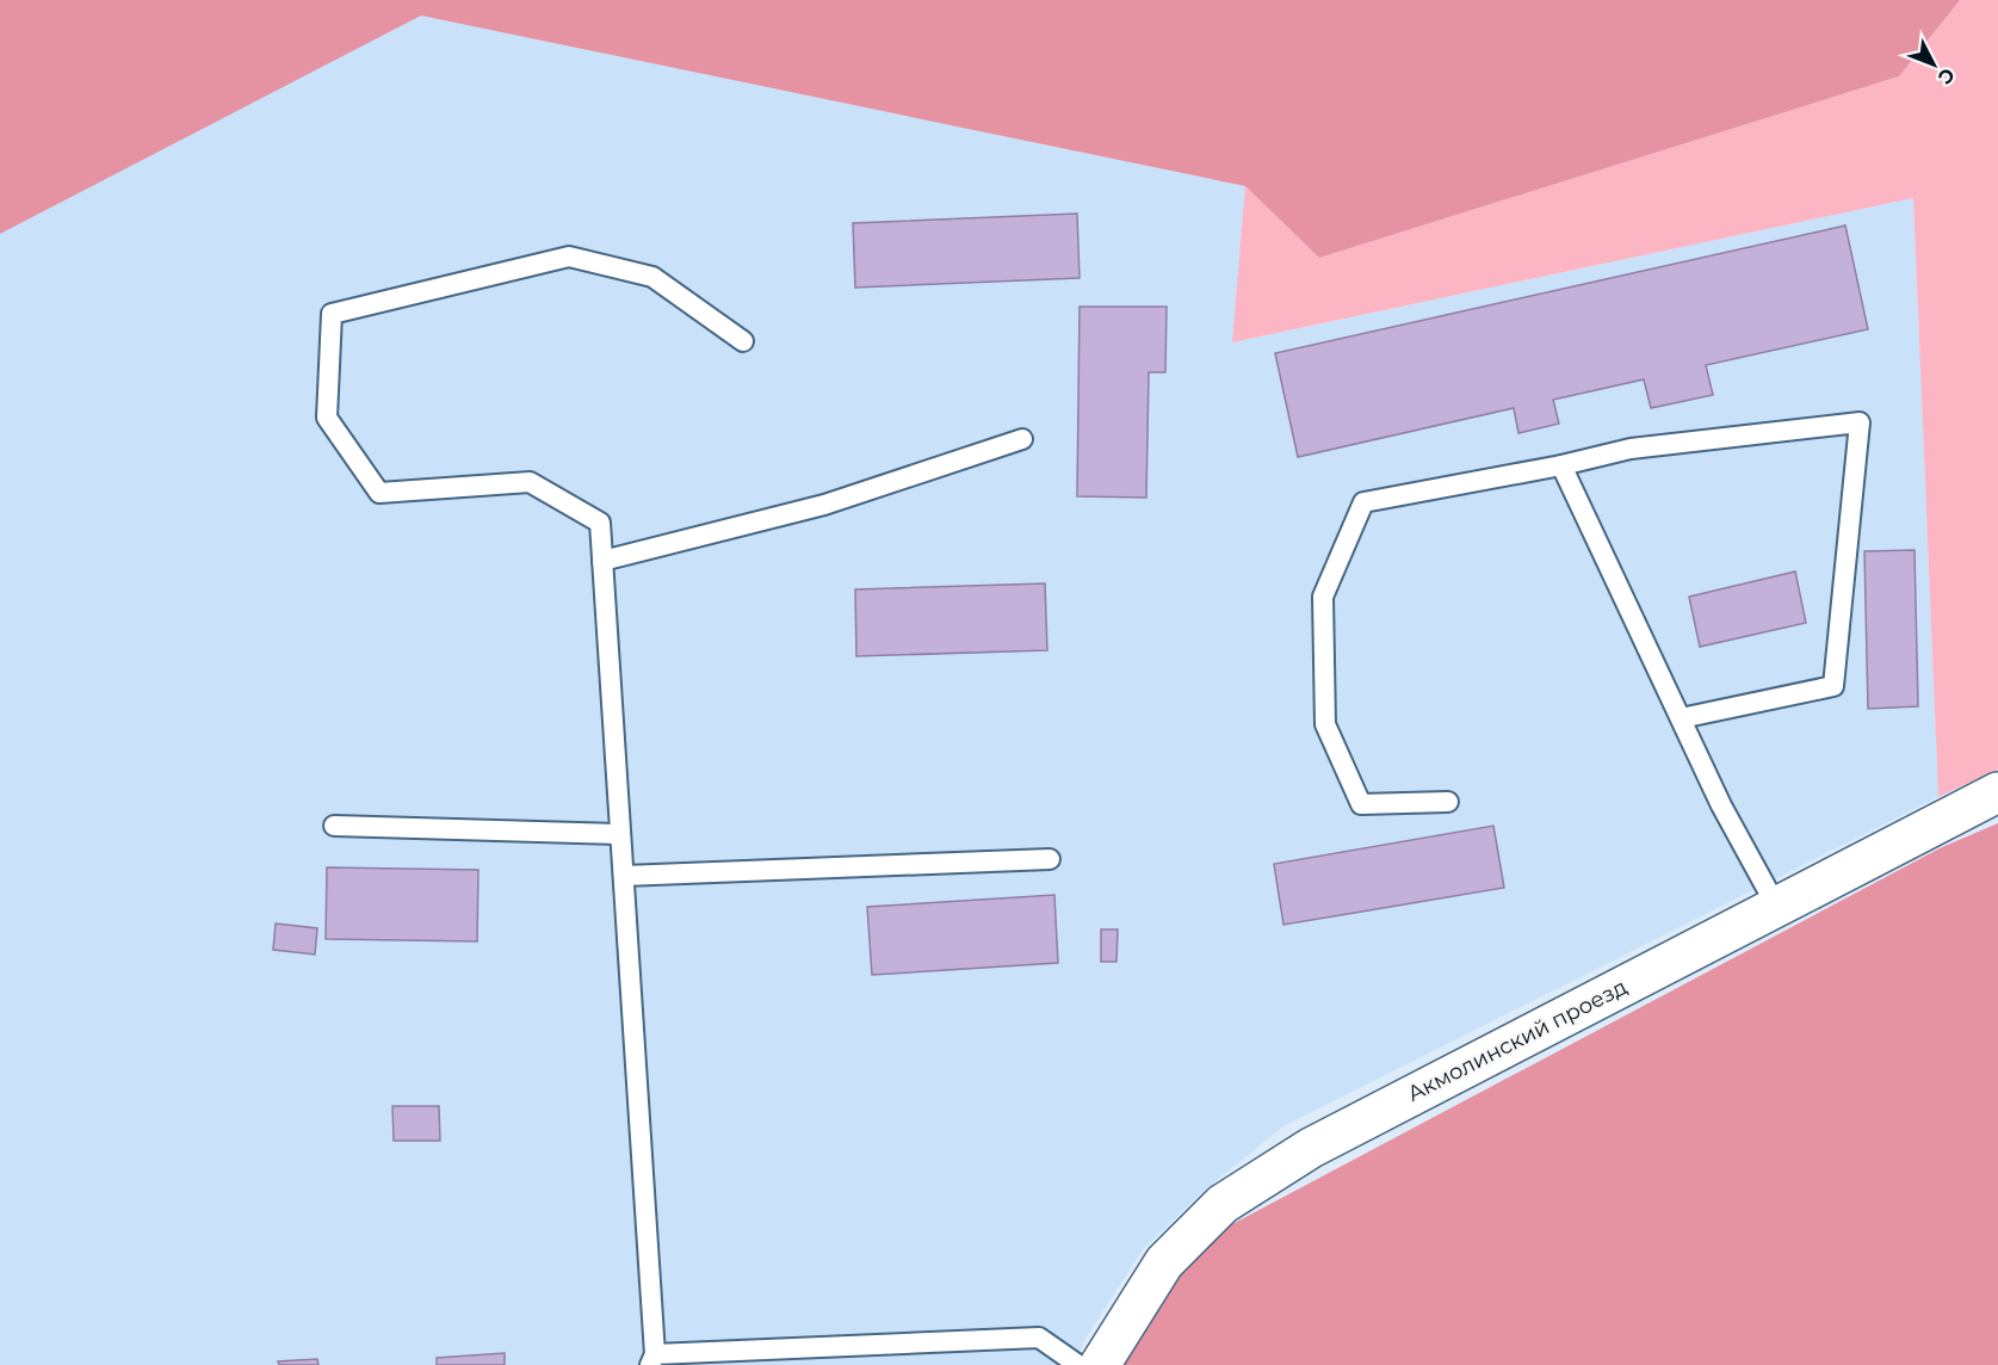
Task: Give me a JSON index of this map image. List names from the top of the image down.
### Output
{
  "streets": {
    "street": ["Акмолинский проезд"]
  },
  "north": "bottom right"
}
